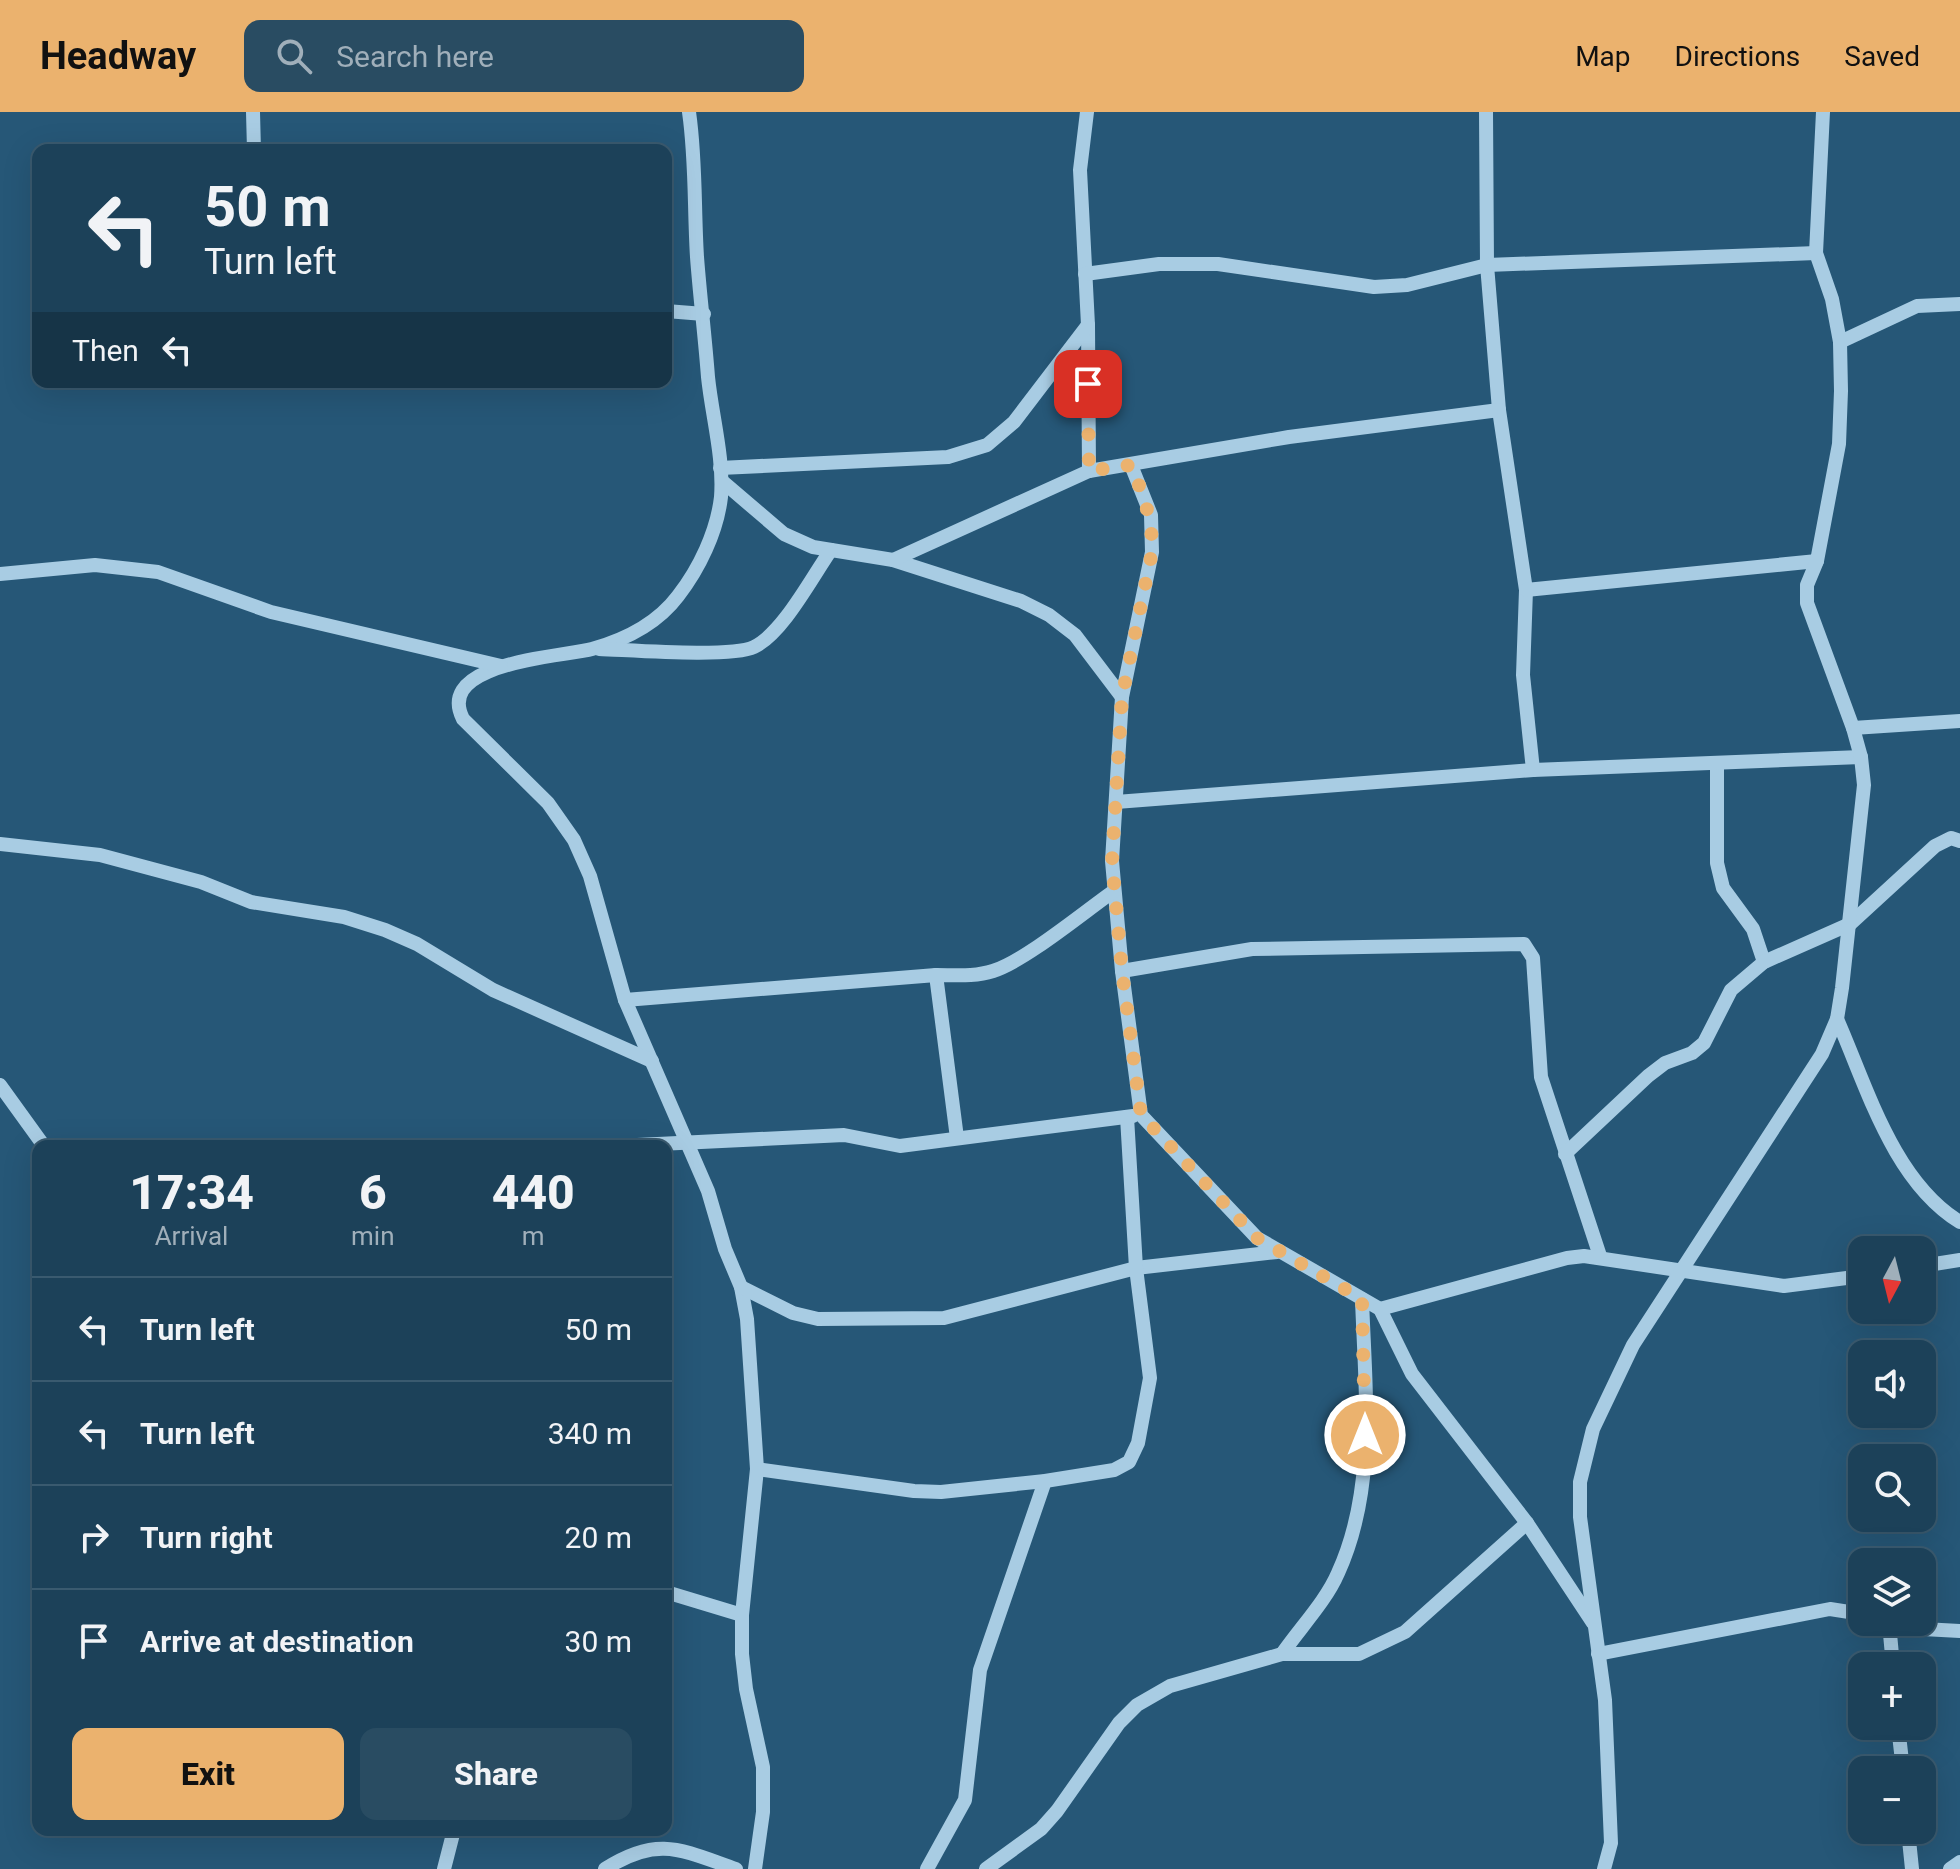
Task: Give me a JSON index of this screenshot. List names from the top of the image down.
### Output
{
  "north": "bottom",
  "page": {
    "header": "Headway",
    "search": "Search here",
    "nav": ["Map", "Directions", "Saved"],
    "turn": ["50 m", "Turn left"],
    "then": "Then",
    "eta": [
      "17:34",
      "Arrival",
      "6",
      "min",
      "440",
      "m"
    ],
    "map_buttons": ["+", "−"],
    "list": [
      {
        "name": "Turn left",
        "value": "50 m"
      },
      {
        "name": "Turn left",
        "value": "340 m"
      },
      {
        "name": "Turn right",
        "value": "20 m"
      },
      {
        "name": "Arrive at destination",
        "value": "30 m"
      }
    ],
    "buttons": ["Exit", "Share"]
  }
}
